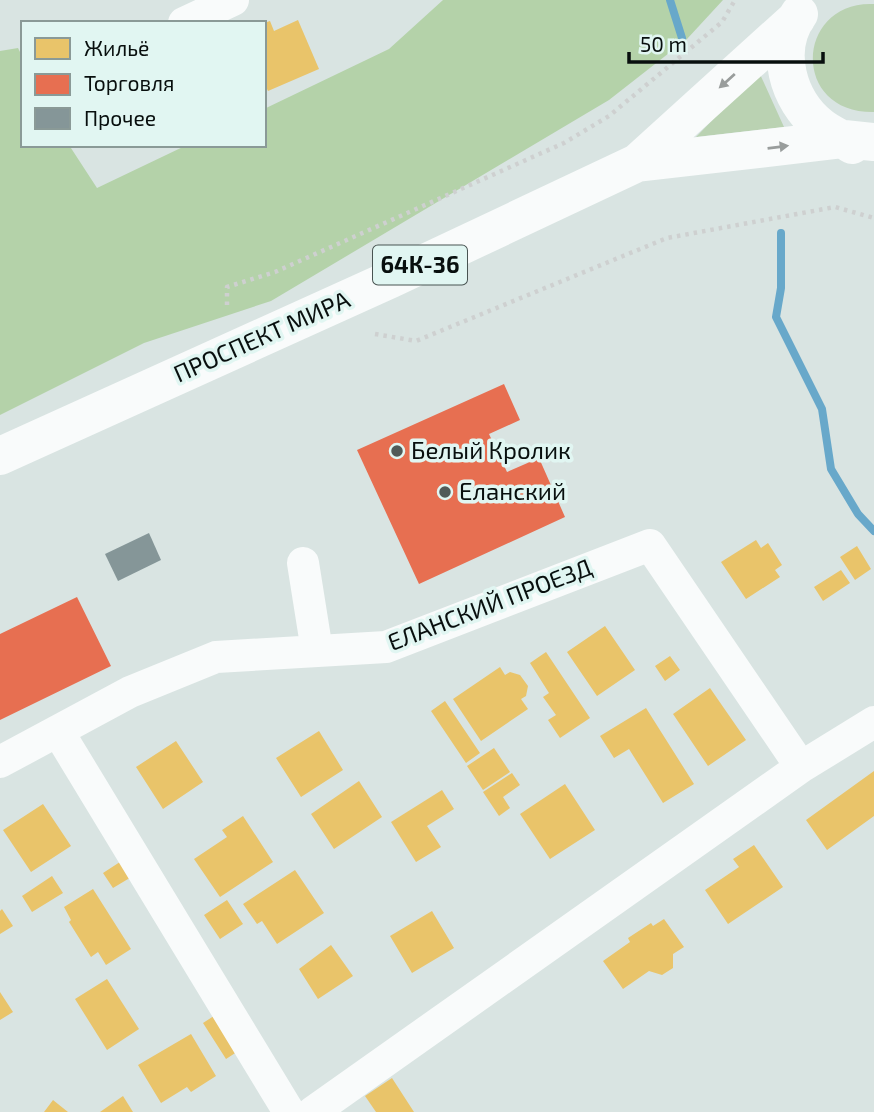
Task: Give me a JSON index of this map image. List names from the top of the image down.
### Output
{
  "streets": {
    "main road": ["64К-36", "ПРОСПЕКТ МИРА"],
    "street": ["ЕЛАНСКИЙ ПРОЕЗД"]
  },
  "crossings": [
    ["64К-36", "ПРОСПЕКТ МИРА"]
  ],
  "places": ["Белый Кролик", "Еланский"],
  "legend": ["Жильё", "Торговля", "Прочее"],
  "scale_bar": "50 m"
}
